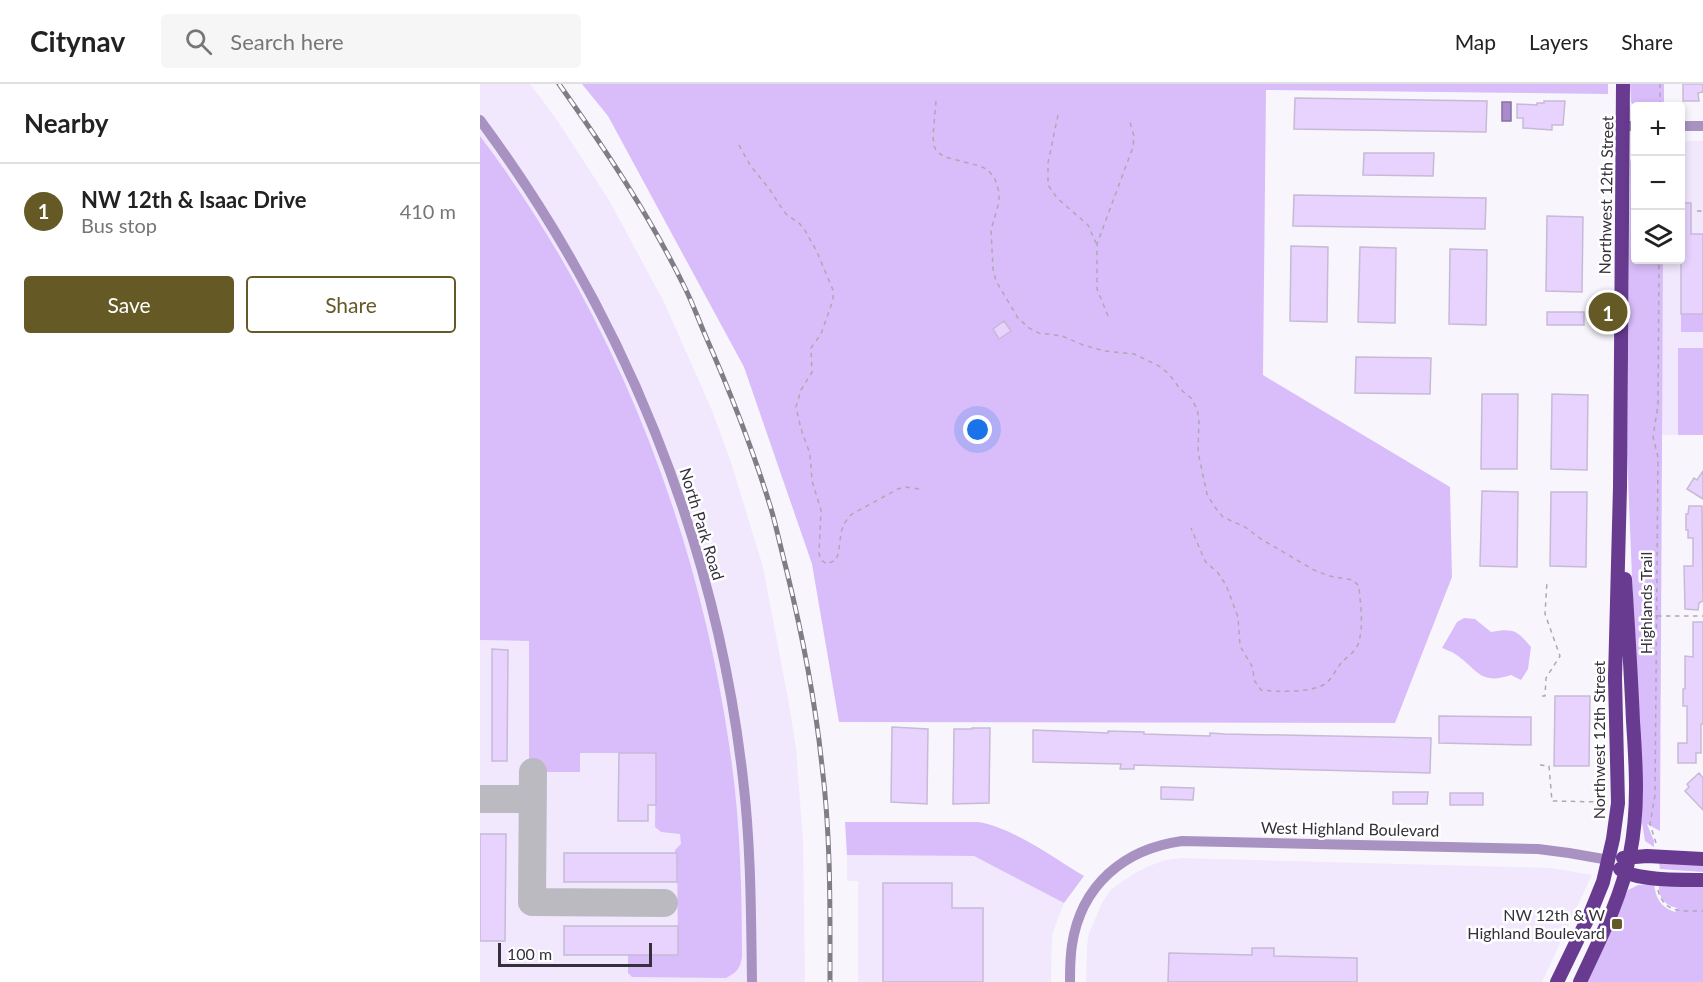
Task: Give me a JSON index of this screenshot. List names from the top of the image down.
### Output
{
  "streets": {
    "main road": ["Northwest 12th Street", "West Highland Boulevard"],
    "street": ["North Park Road"],
    "path": ["Highlands Trail"]
  },
  "crossings": [
    ["Northwest 12th Street", "West Highland Boulevard"],
    ["Highlands Trail", "West Highland Boulevard"]
  ],
  "places": {
    "transit": ["NW 12th & W Highland Boulevard"]
  },
  "scale_bar": "100 m",
  "page": {
    "header": "Citynav",
    "search": "Search here",
    "nav": ["Map", "Layers", "Share"],
    "heading": "Nearby",
    "map_buttons": ["+", "−"],
    "list": [
      {
        "mark": "1",
        "name": "NW 12th & Isaac Drive",
        "note": "Bus stop",
        "value": "410 m"
      }
    ],
    "buttons": ["Save", "Share"],
    "pins": "1",
    "scale": "100 m"
  }
}
